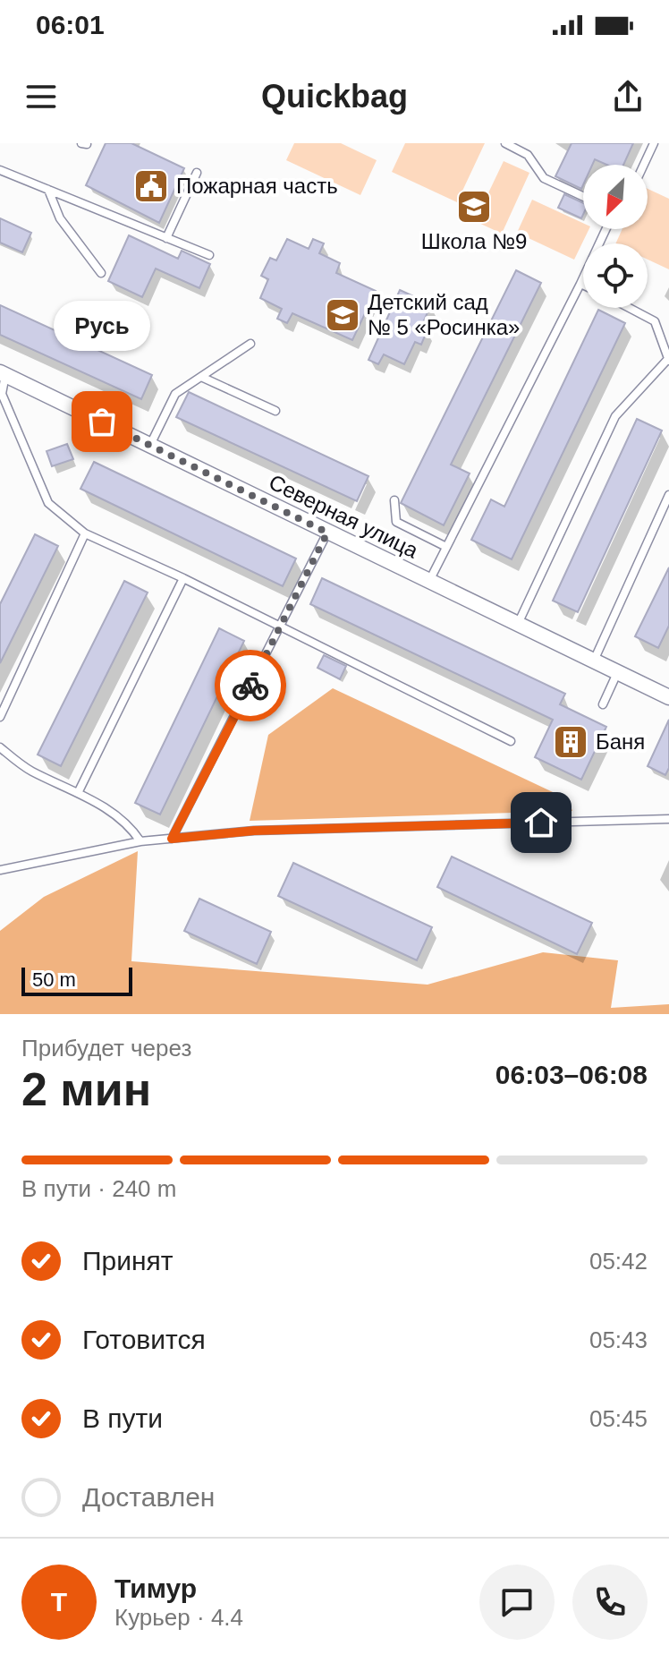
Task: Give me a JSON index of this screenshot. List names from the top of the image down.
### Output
{
  "streets": {
    "street": ["Северная улица"]
  },
  "places": {
    "public building": ["Пожарная часть"],
    "school or university": ["Школа №9", "Детский сад № 5 «Росинка»"],
    "other": ["Русь"],
    "building": ["Баня"]
  },
  "scale_bar": "50 m",
  "north": "bottom left",
  "page": {
    "status": "06:01",
    "header": "Quickbag",
    "bubble": "Русь",
    "scale": "50 m",
    "heading": ["2 мин", "Прибудет через", "06:03–06:08"],
    "panel": ["Тимур", "Курьер · 4.4"],
    "bar": "В пути · 240 m",
    "list": [
      ["Принят", "05:42"],
      ["Готовится", "05:43"],
      ["В пути", "05:45"],
      "Доставлен"
    ],
    "round": "Т"
  }
}
